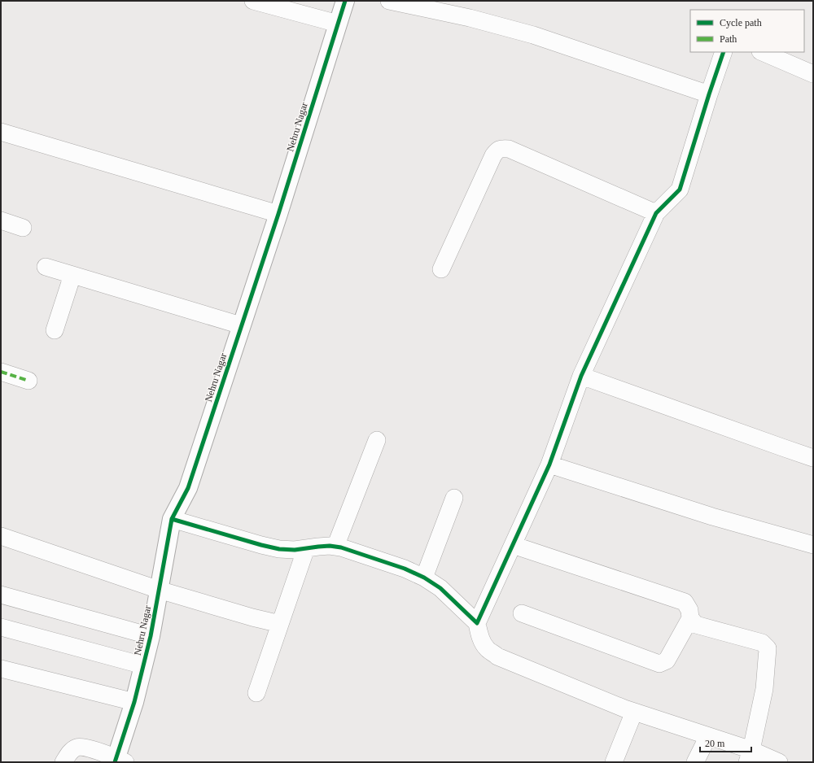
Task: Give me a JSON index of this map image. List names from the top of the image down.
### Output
{
  "streets": {
    "street": ["Nehru Nagar"]
  },
  "legend": ["Cycle path", "Path"],
  "scale_bar": "20 m"
}
